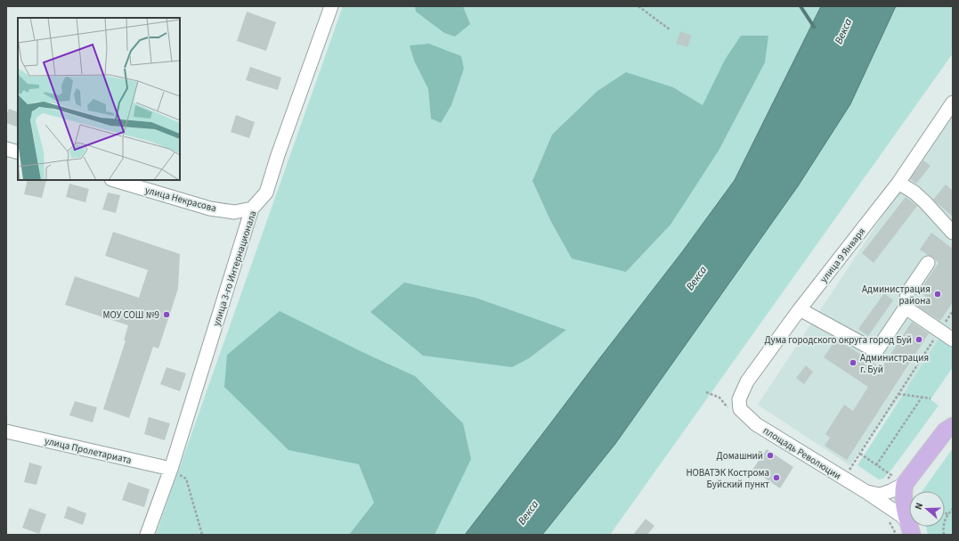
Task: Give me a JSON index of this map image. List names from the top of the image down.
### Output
{
  "streets": {
    "main road": ["площадь Революции"],
    "street": [
      "улица Некрасова",
      "улица 9 Января",
      "улица 3-го Интернационала",
      "улица Пролетариата"
    ]
  },
  "crossings": [
    ["улица Некрасова", "улица 3-го Интернационала"],
    ["улица 9 Января", "площадь Революции"],
    ["улица 3-го Интернационала", "улица Пролетариата"]
  ],
  "water": ["Векса"],
  "places": [
    "Администрация района",
    "МОУ СОШ №9",
    "Дума городского округа город Буй",
    "Администрация г. Буй",
    "Домашний",
    "НОВАТЭК Кострома Буйский пункт"
  ],
  "north": "left"
}
